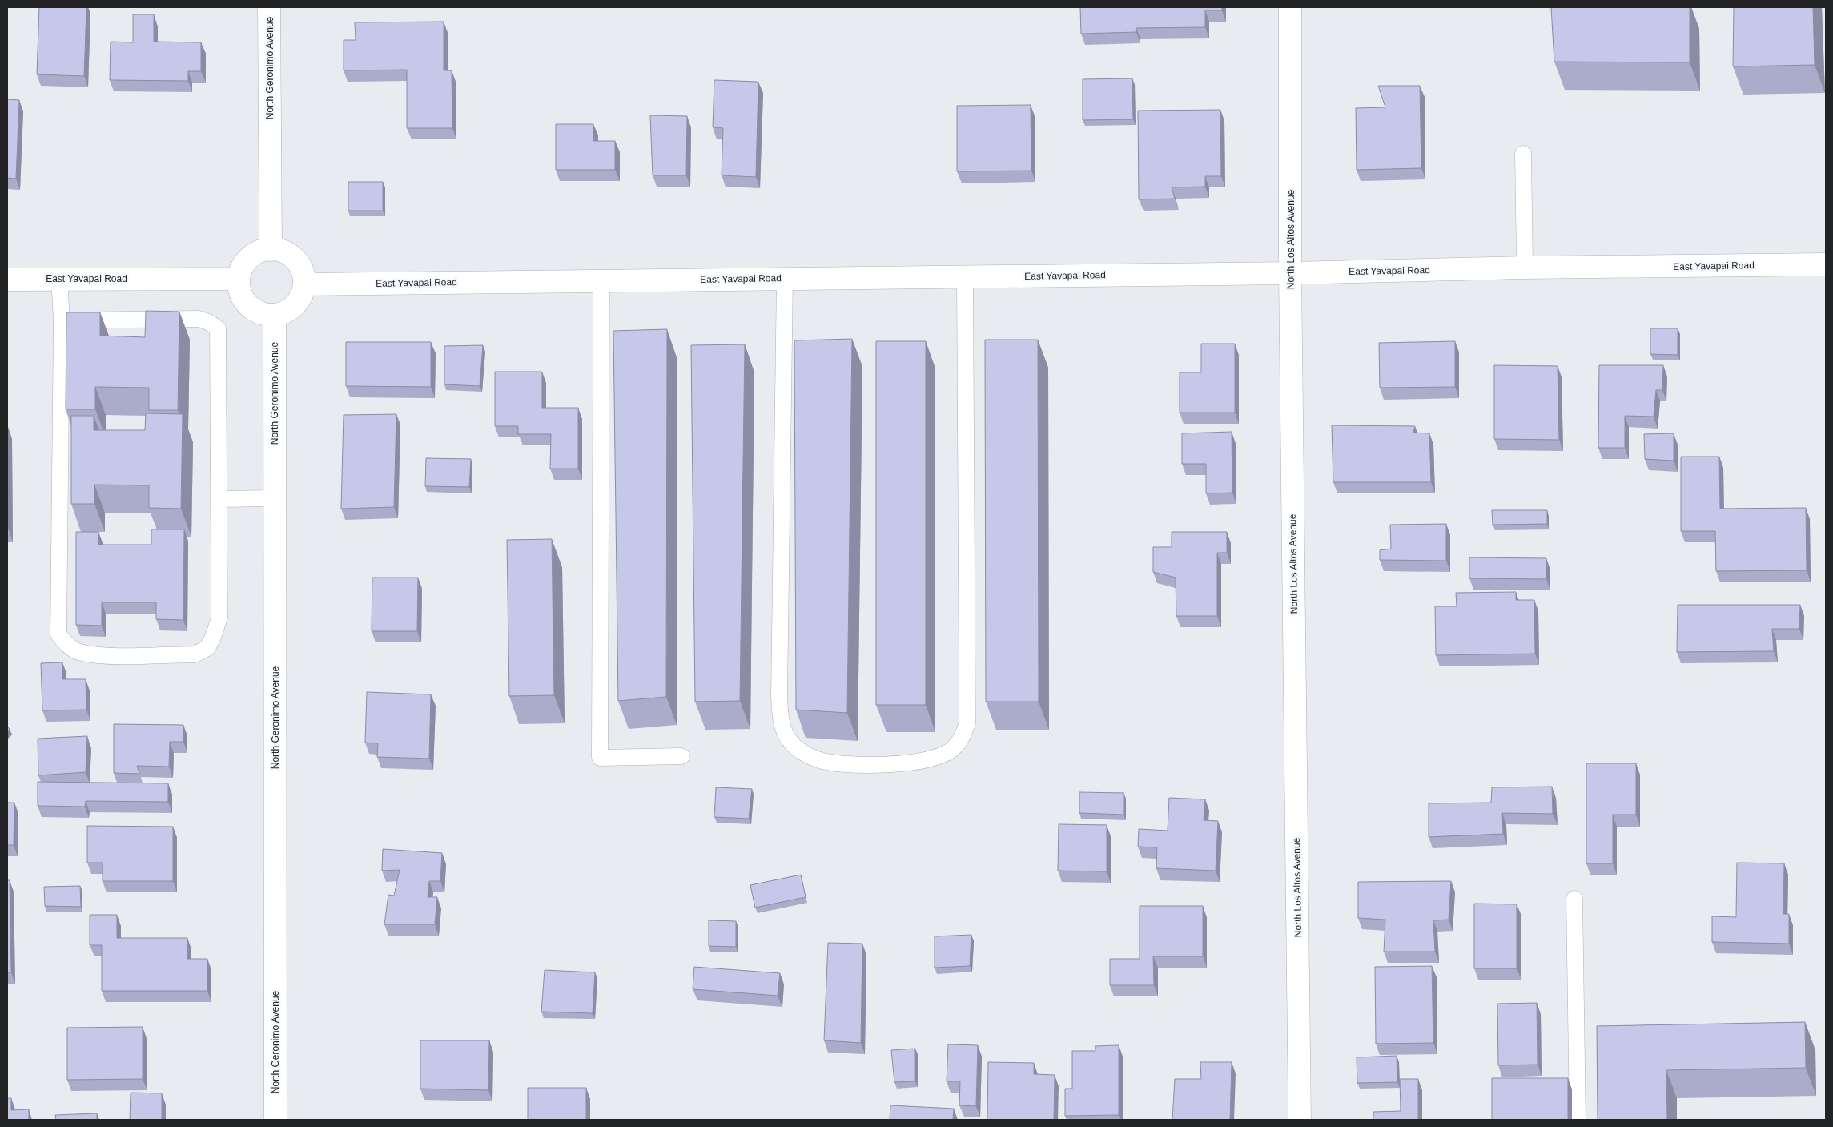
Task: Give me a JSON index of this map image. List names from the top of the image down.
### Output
{
  "streets": {
    "street": ["North Geronimo Avenue", "North Los Altos Avenue", "East Yavapai Road"]
  },
  "crossings": [
    ["North Geronimo Avenue", "East Yavapai Road"],
    ["North Los Altos Avenue", "East Yavapai Road"]
  ]
}
